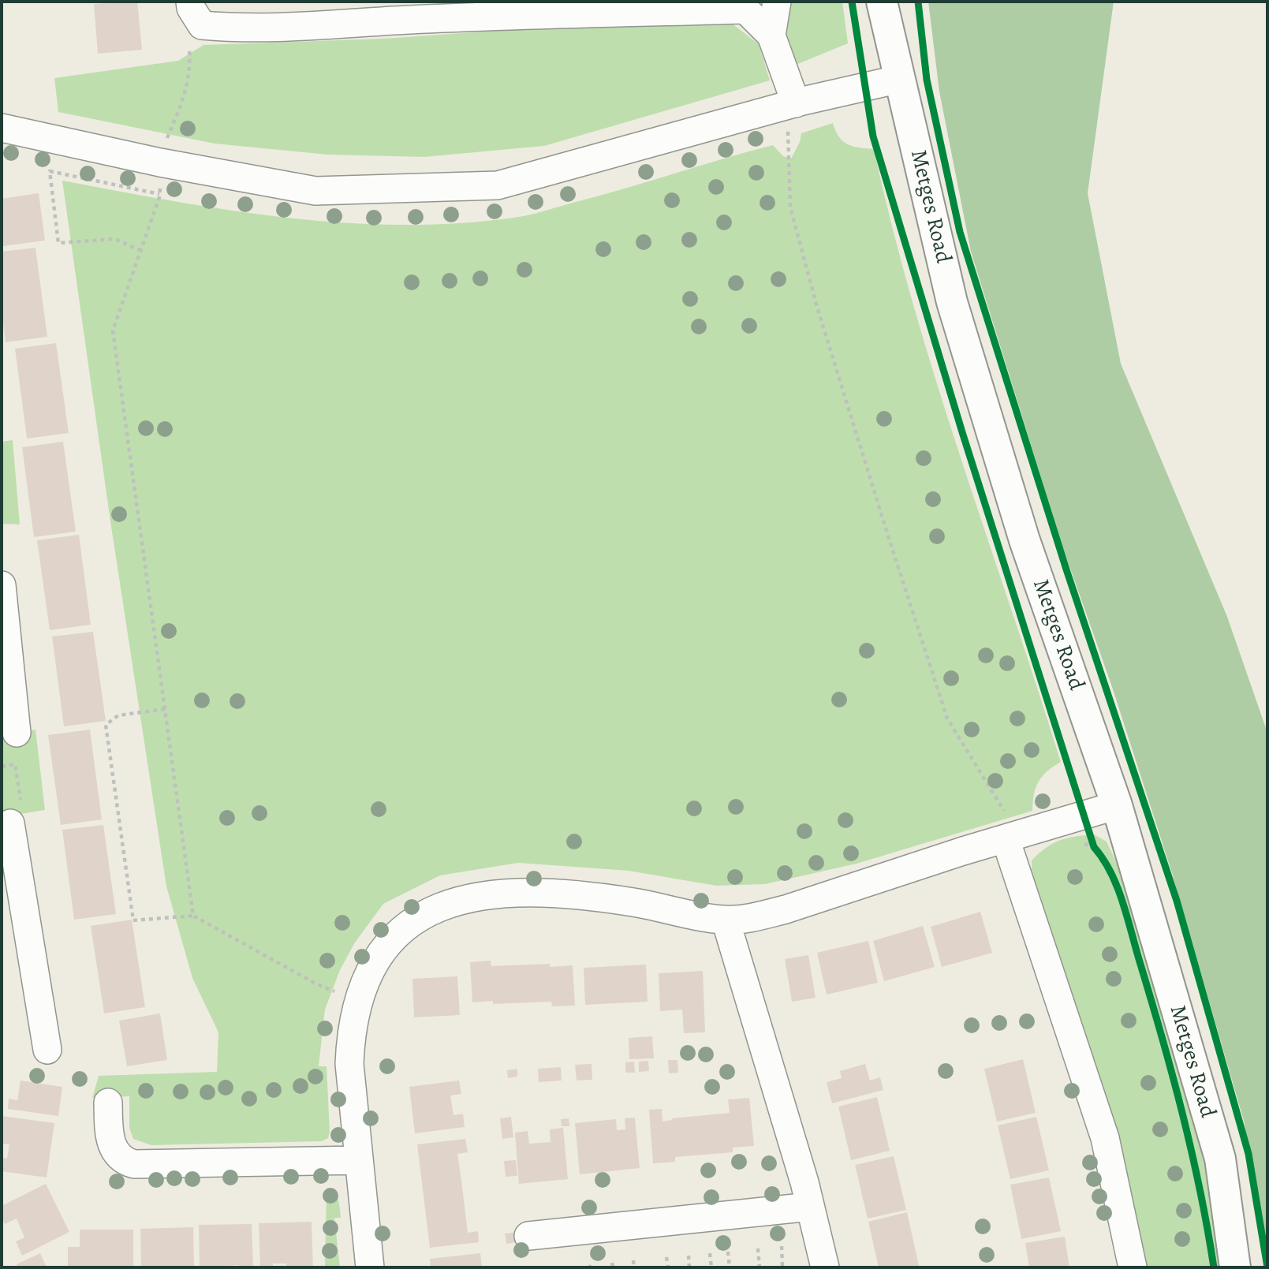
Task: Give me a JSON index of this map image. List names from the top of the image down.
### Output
{
  "streets": {
    "street": ["Metges Road"]
  }
}
